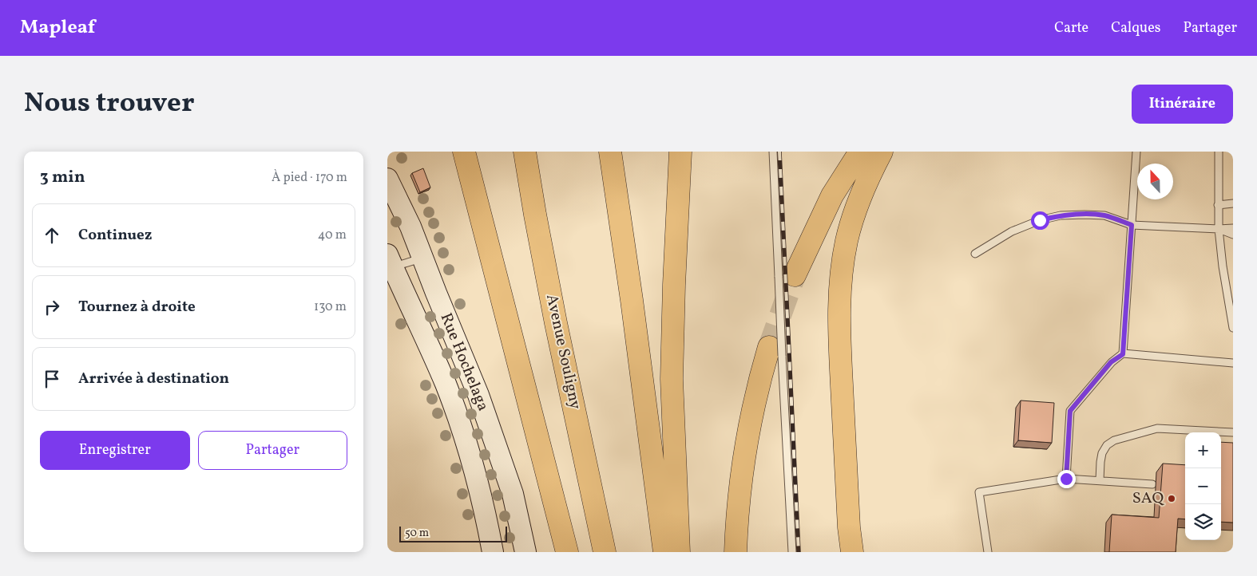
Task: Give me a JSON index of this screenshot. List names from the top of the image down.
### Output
{
  "streets": {
    "highway": ["Avenue Souligny"],
    "main road": ["Rue Hochelaga"]
  },
  "places": ["SAQ"],
  "scale_bar": "50 m",
  "north": "top",
  "page": {
    "header": "Mapleaf",
    "nav": ["Carte", "Calques", "Partager"],
    "title": "Nous trouver",
    "buttons": [
      "Itinéraire",
      ["Enregistrer", "Partager"]
    ],
    "heading": ["3 min", "À pied · 170 m"],
    "list": [
      ["Continuez", "40 m"],
      ["Tournez à droite", "130 m"],
      "Arrivée à destination"
    ],
    "map_buttons": ["+", "−"],
    "scale": "50 m"
  }
}
